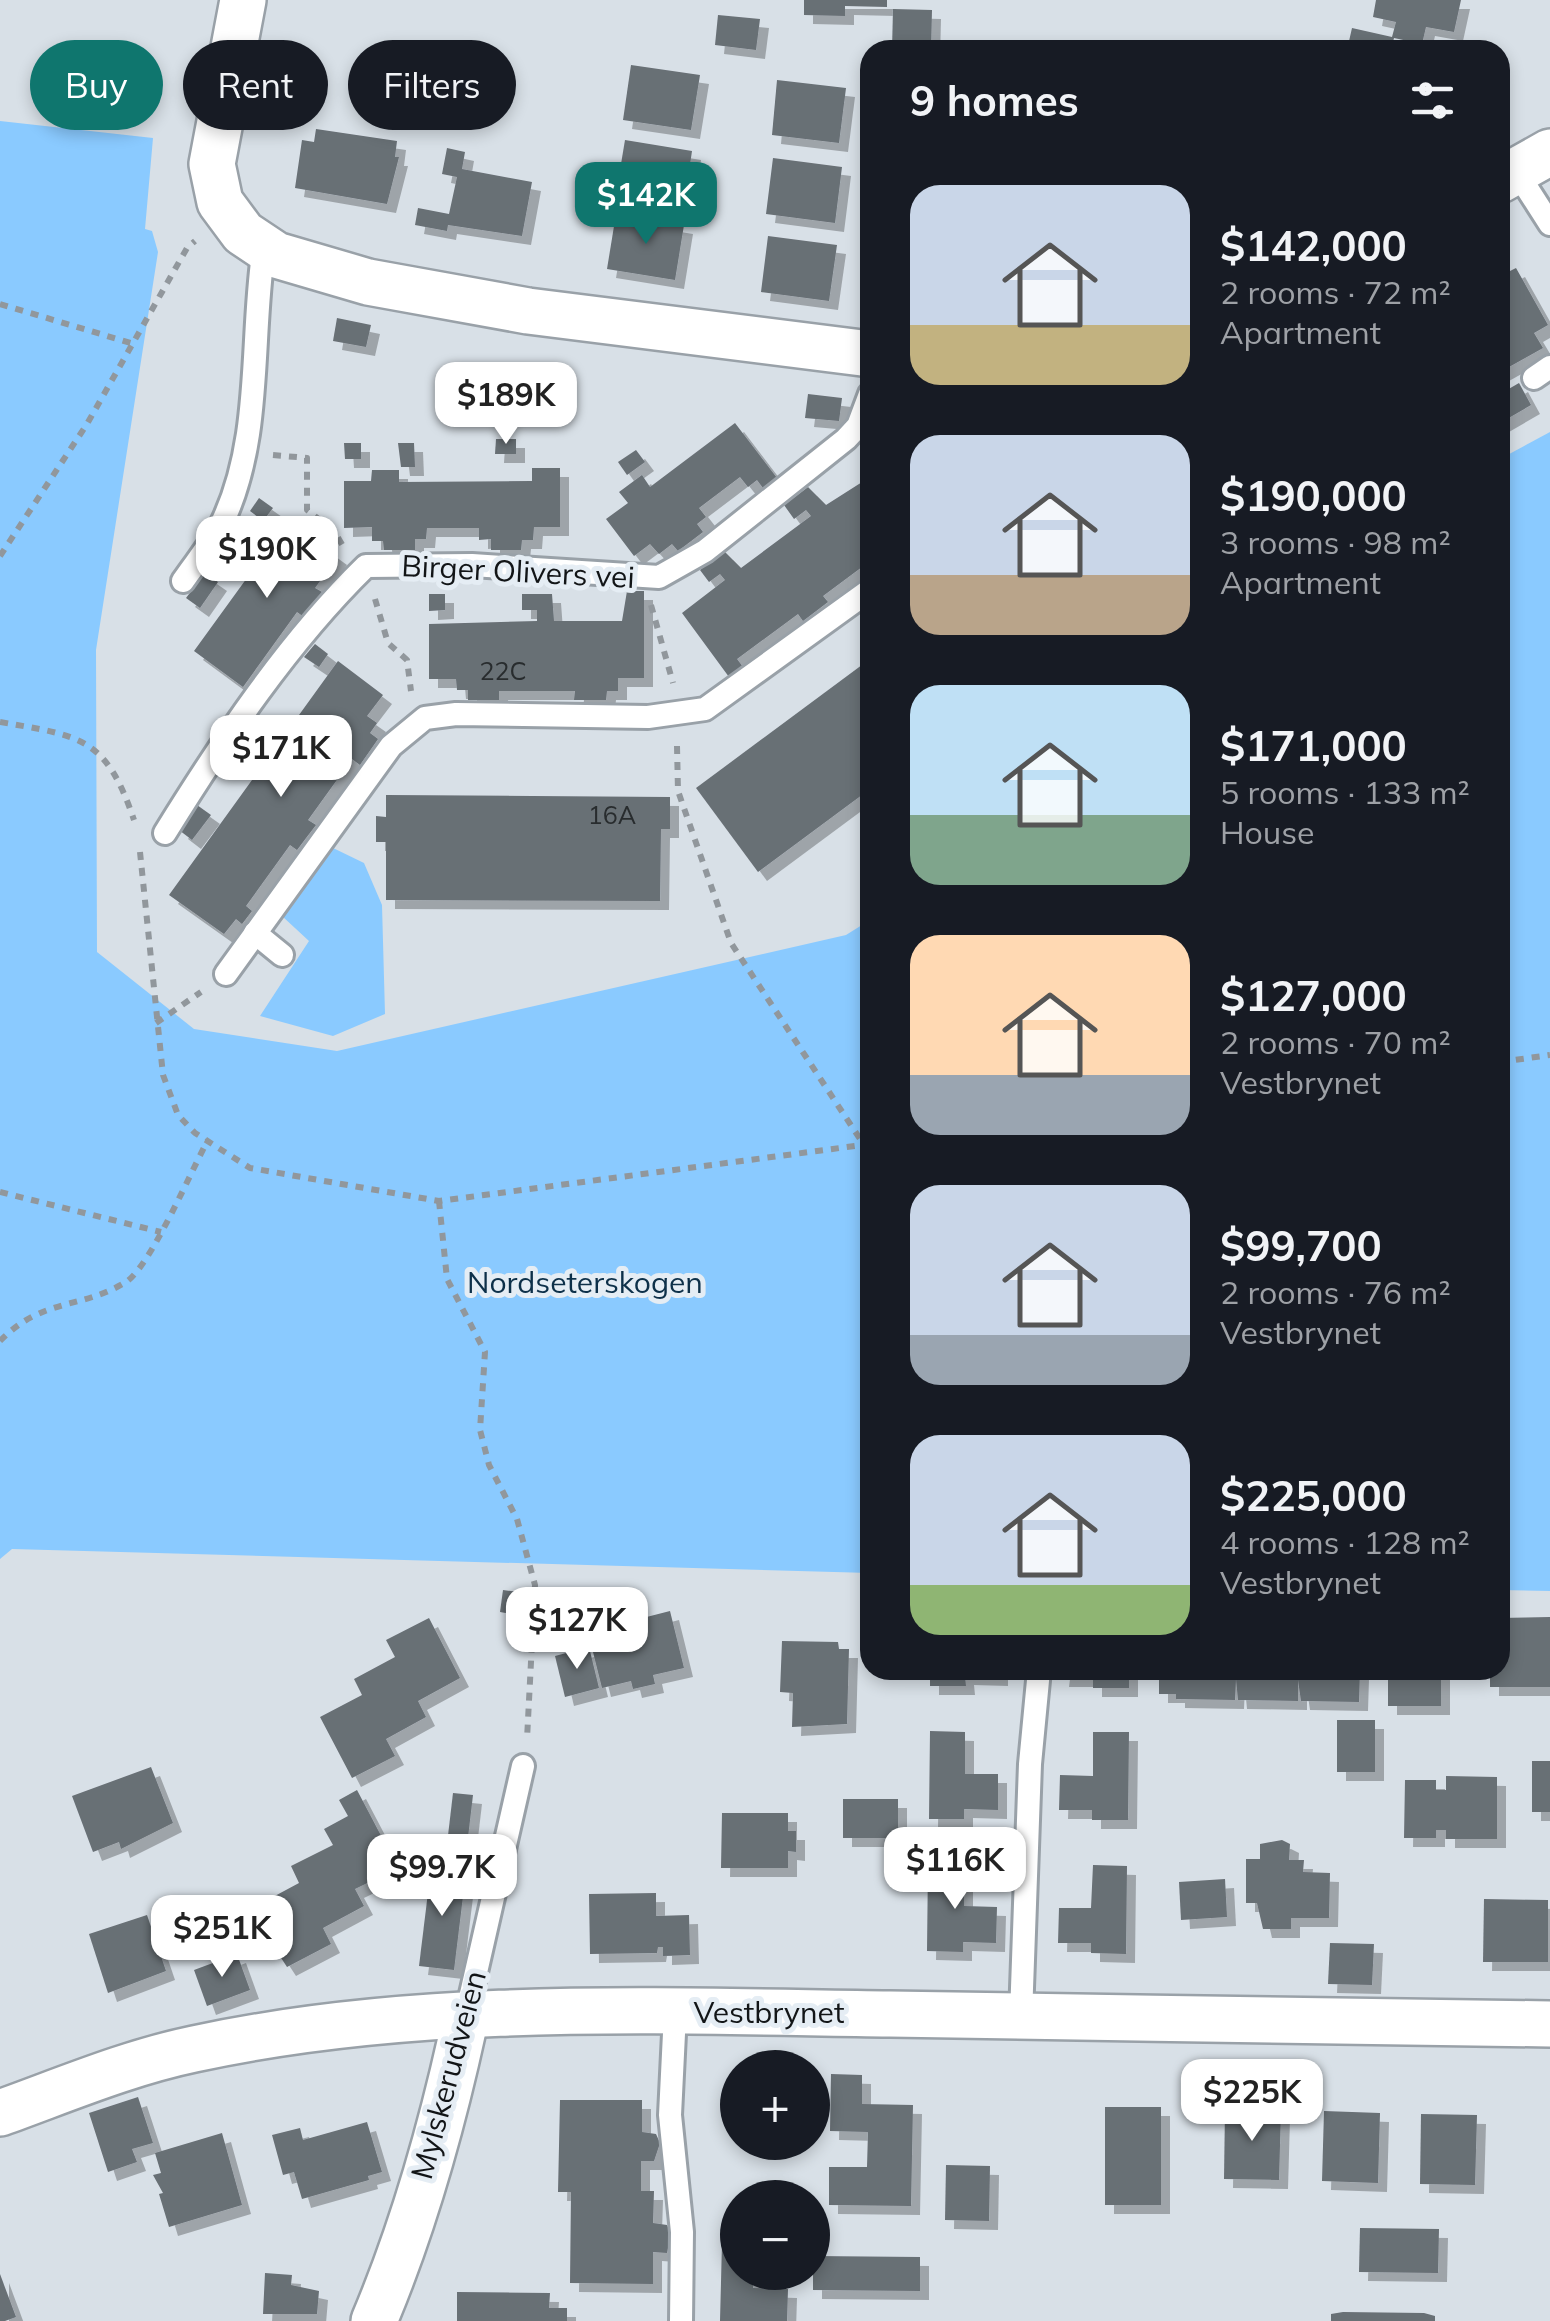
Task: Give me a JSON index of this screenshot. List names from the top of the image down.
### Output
{
  "streets": {
    "street": ["Vestbrynet", "Mylskerudveien"],
    "lane": ["Birger Olivers vei"]
  },
  "crossings": [
    ["Vestbrynet", "Mylskerudveien"]
  ],
  "parks": ["Nordseterskogen"],
  "house_numbers": ["22C", "16A"],
  "page": {
    "chip": ["Buy", "Rent", "Filters"],
    "heading": "9 homes",
    "list": [
      {
        "name": "$142,000",
        "note": "2 rooms · 72 m² · Apartment"
      },
      {
        "name": "$190,000",
        "note": "3 rooms · 98 m² · Apartment"
      },
      {
        "name": "$171,000",
        "note": "5 rooms · 133 m² · House"
      },
      {
        "name": "$127,000",
        "note": "2 rooms · 70 m² · Vestbrynet"
      },
      {
        "name": "$99,700",
        "note": "2 rooms · 76 m² · Vestbrynet"
      },
      {
        "name": "$225,000",
        "note": "4 rooms · 128 m² · Vestbrynet"
      }
    ],
    "price": [
      "$142K",
      "$189K",
      "$190K",
      "$171K",
      "$127K",
      "$116K",
      "$99.7K",
      "$251K",
      "$225K"
    ],
    "map_buttons": ["+", "−"]
  }
}
